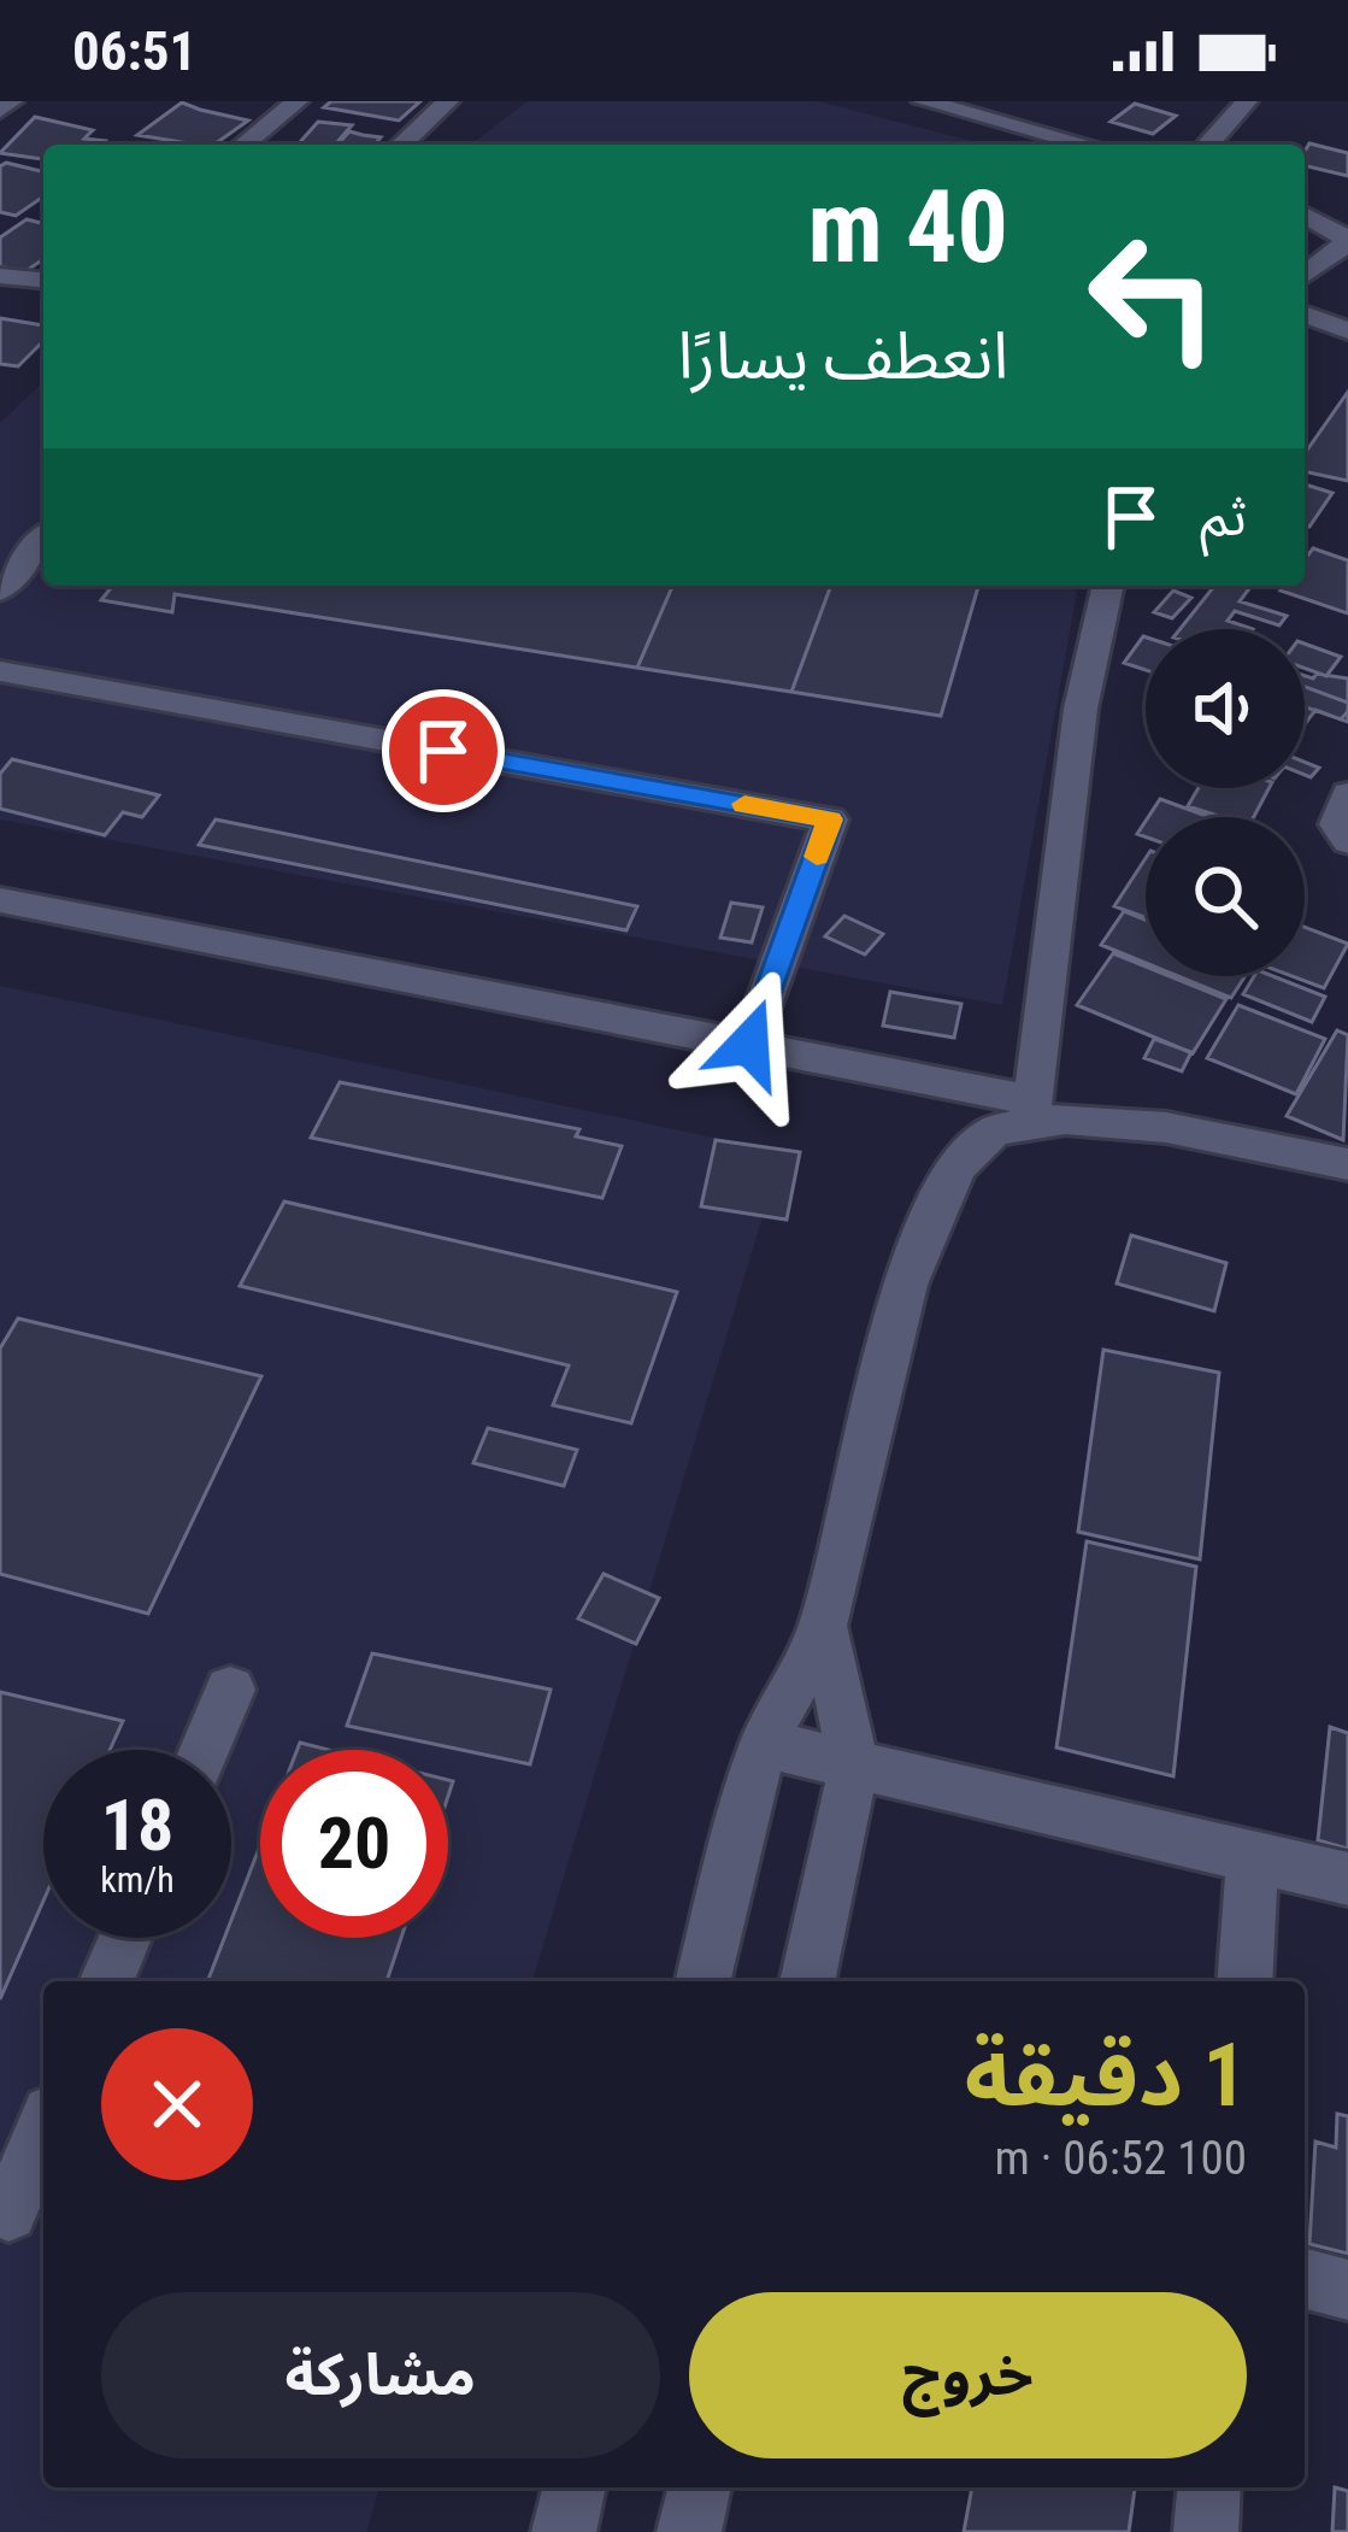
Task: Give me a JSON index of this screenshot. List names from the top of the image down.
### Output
{
  "page": {
    "status": "06:51",
    "turn": ["40 m", "انعطف يسارًا"],
    "then": "ثم",
    "speed": "18 km/h",
    "limit": "20",
    "heading": ["1 دقيقة", "100 m · 06:52"],
    "buttons": ["خروج", "مشاركة"]
  }
}
